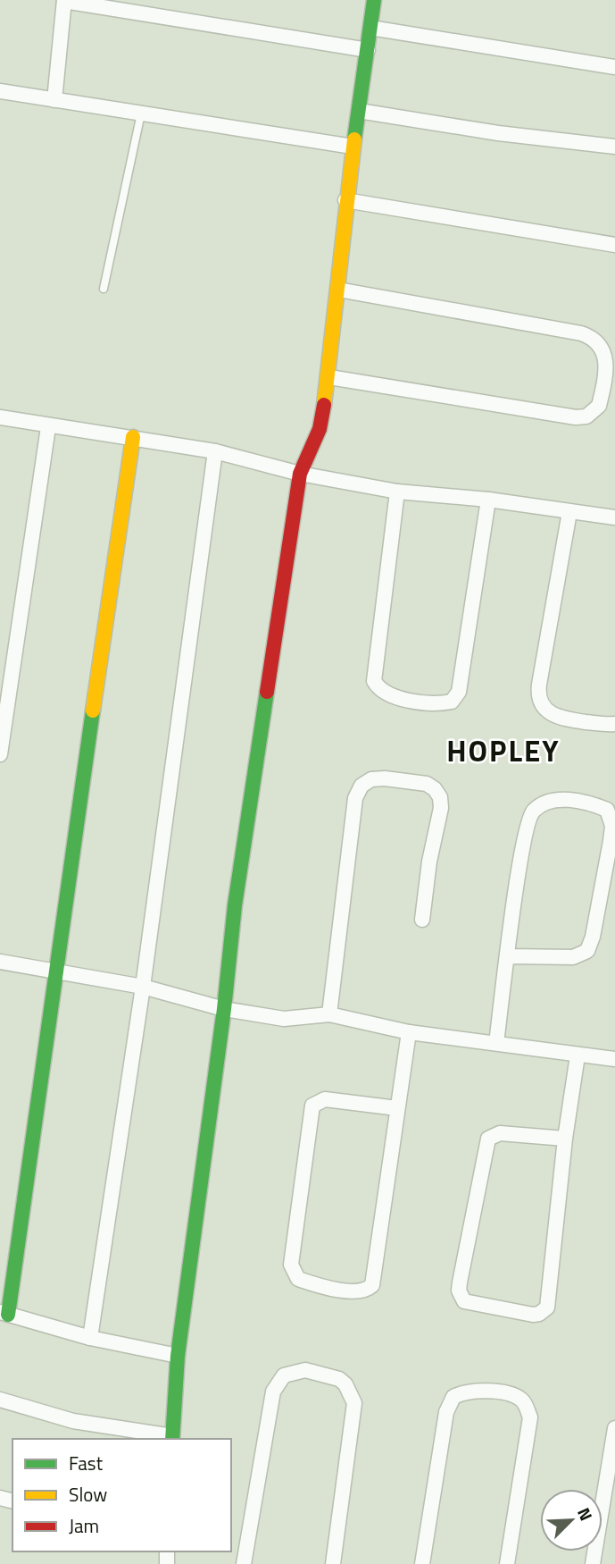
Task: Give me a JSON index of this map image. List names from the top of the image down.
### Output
{
  "districts": ["HOPLEY"],
  "legend": ["Fast", "Slow", "Jam"],
  "north": "top right"
}
